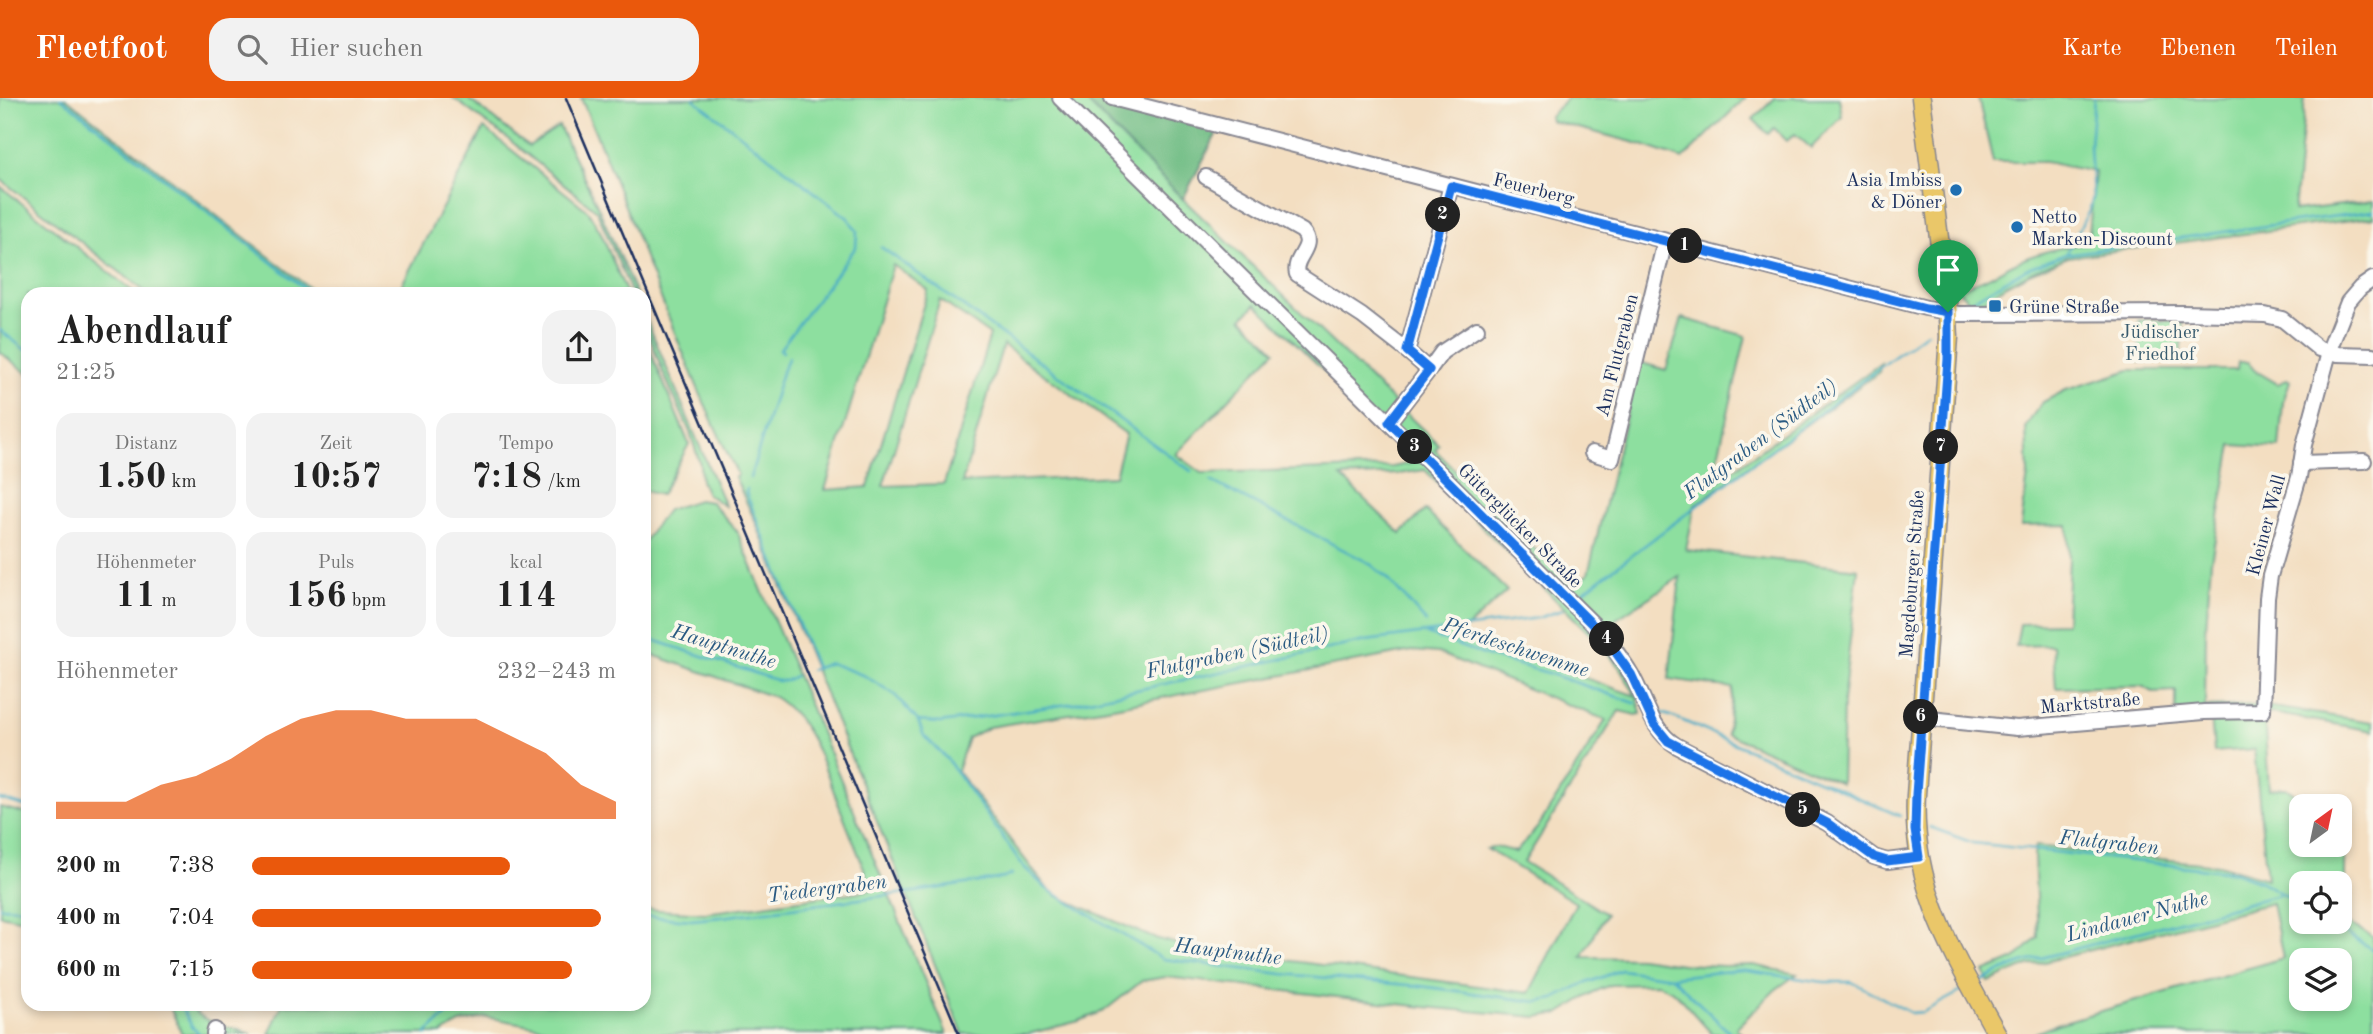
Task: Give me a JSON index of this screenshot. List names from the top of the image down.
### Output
{
  "streets": {
    "main road": ["Magdeburger Straße"],
    "street": [
      "Feuerberg",
      "Am Flutgraben",
      "Güterglücker Straße",
      "Kleiner Wall",
      "Marktstraße"
    ]
  },
  "crossings": [
    ["Feuerberg", "Am Flutgraben"],
    ["Feuerberg", "Magdeburger Straße"],
    ["Güterglücker Straße", "Magdeburger Straße"],
    ["Kleiner Wall", "Marktstraße"],
    ["Magdeburger Straße", "Marktstraße"]
  ],
  "water": [
    "Flutgraben (Südteil)",
    "Hauptnuthe",
    "Pferdeschwemme",
    "Flutgraben",
    "Tiedergraben",
    "Lindauer Nuthe"
  ],
  "parks": ["Jüdischer Friedhof"],
  "places": {
    "other": ["Asia Imbiss & Döner", "Netto Marken-Discount"],
    "transit": ["Grüne Straße"]
  },
  "north": "top right",
  "page": {
    "header": "Fleetfoot",
    "search": "Hier suchen",
    "nav": ["Karte", "Ebenen", "Teilen"],
    "pins": [
      "2",
      "1",
      "3",
      "7",
      "4",
      "6",
      "5"
    ],
    "heading": ["Abendlauf", "21:25"],
    "stats": [
      ["Distanz", "1.50 km"],
      ["Zeit", "10:57"],
      ["Tempo", "7:18 /km"],
      ["Höhenmeter", "11 m"],
      ["Puls", "156 bpm"],
      ["kcal", "114"]
    ],
    "chart": ["Höhenmeter", "232–243 m"],
    "list": [
      {
        "name": "200 m",
        "note": "7:38"
      },
      {
        "name": "400 m",
        "note": "7:04"
      },
      {
        "name": "600 m",
        "note": "7:15"
      }
    ]
  }
}
